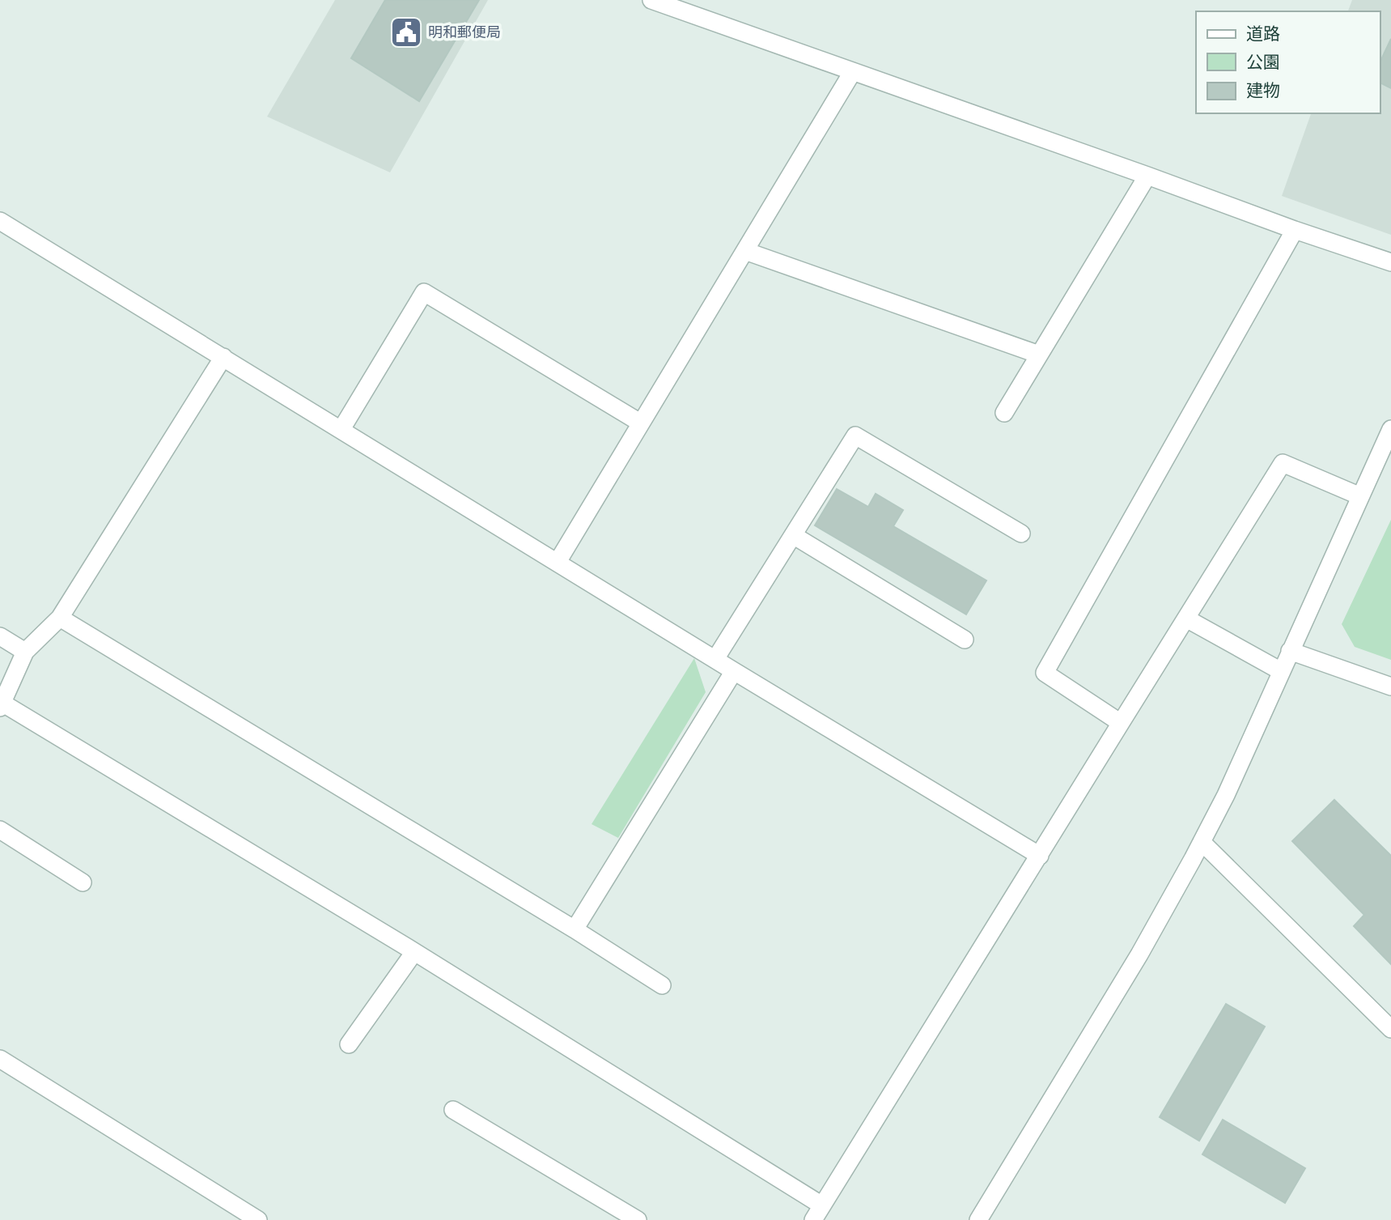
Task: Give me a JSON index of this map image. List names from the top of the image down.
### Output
{
  "places": {
    "public building": ["明和郵便局"]
  },
  "legend": ["道路", "公園", "建物"]
}
